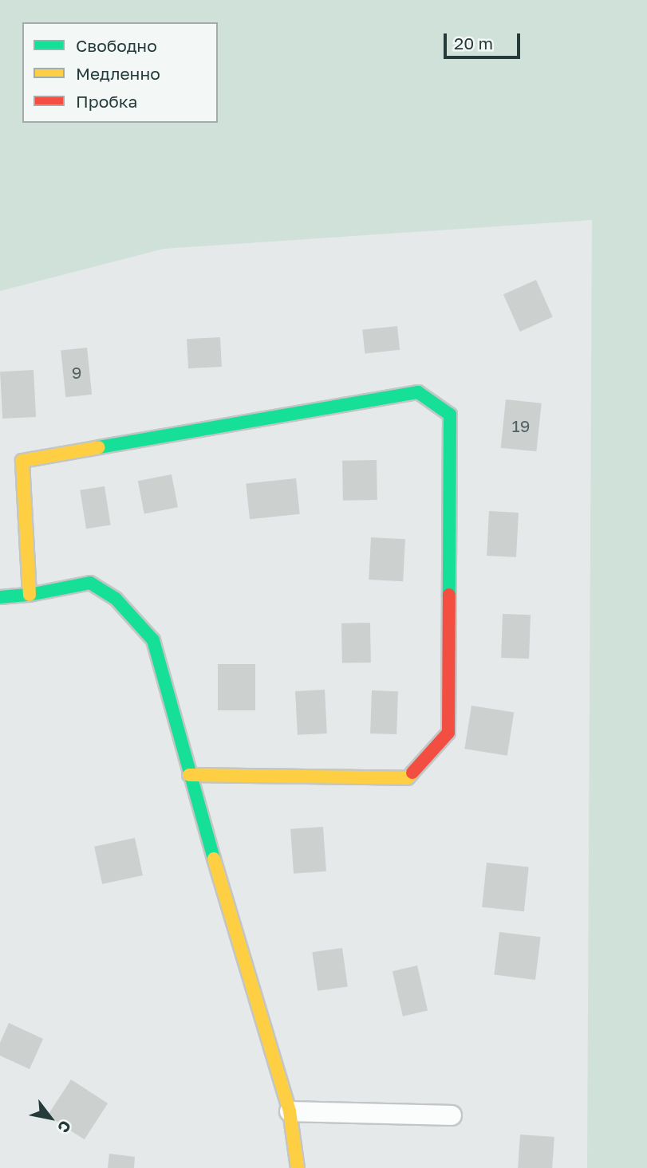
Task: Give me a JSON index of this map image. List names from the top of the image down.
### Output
{
  "house_numbers": ["9", "19"],
  "legend": ["Свободно", "Медленно", "Пробка"],
  "scale_bar": "20 m",
  "north": "bottom right"
}
